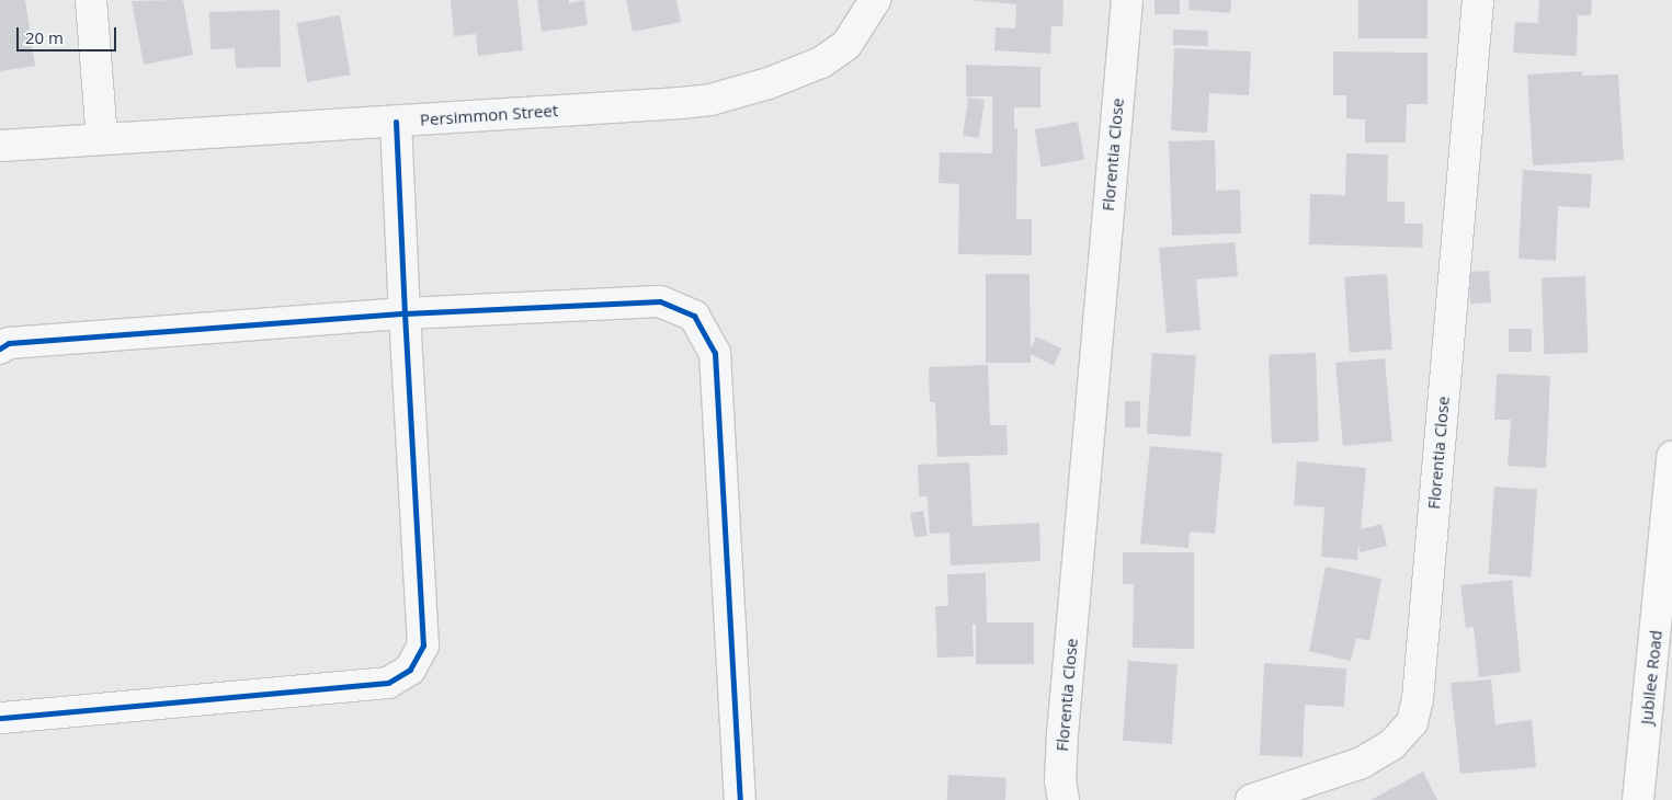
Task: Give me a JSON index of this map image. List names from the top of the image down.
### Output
{
  "streets": {
    "main road": ["Jubilee Road"],
    "street": ["Persimmon Street", "Florentia Close"]
  },
  "scale_bar": "20 m"
}
